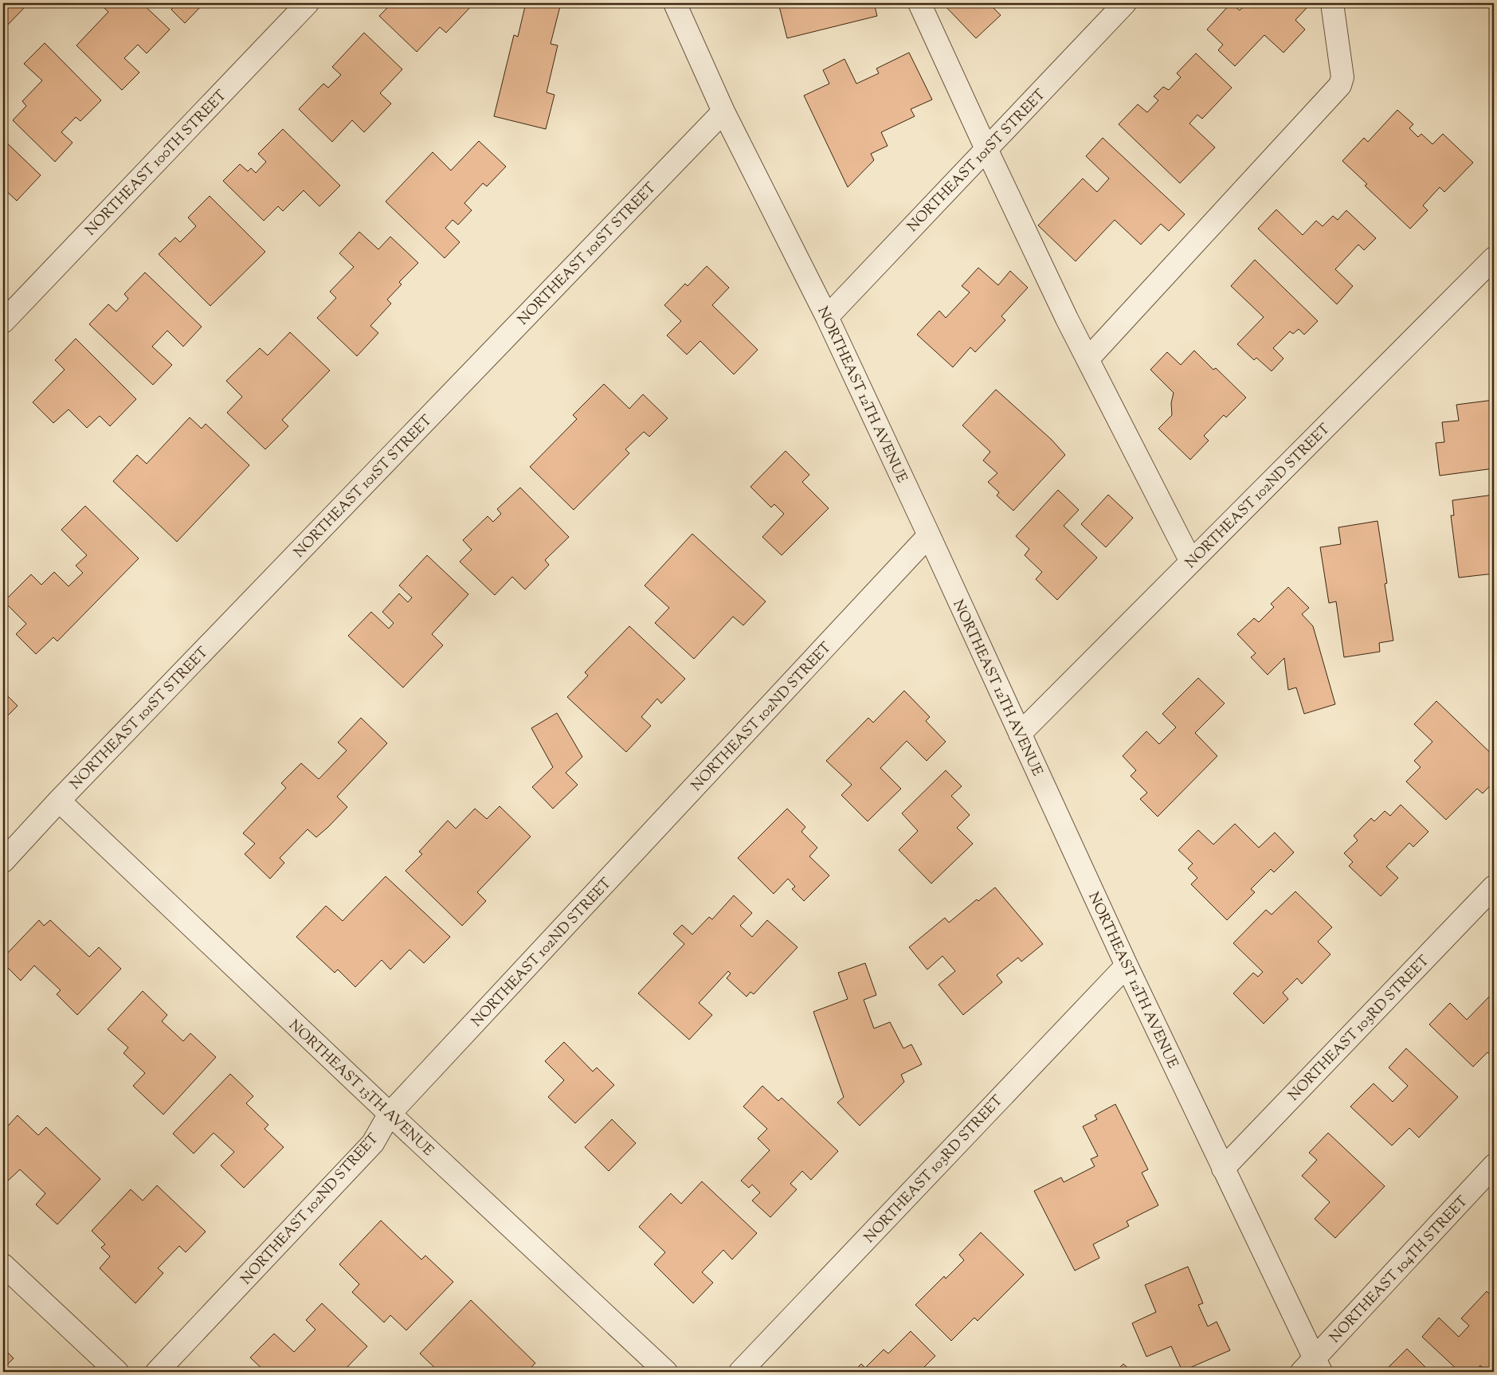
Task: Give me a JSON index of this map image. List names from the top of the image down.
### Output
{
  "streets": {
    "street": [
      "NORTHEAST 101ST STREET",
      "NORTHEAST 100TH STREET",
      "NORTHEAST 12TH AVENUE",
      "NORTHEAST 102ND STREET",
      "NORTHEAST 103RD STREET",
      "NORTHEAST 13TH AVENUE",
      "NORTHEAST 104TH STREET"
    ]
  },
  "crossings": [
    ["NORTHEAST 101ST STREET", "NORTHEAST 12TH AVENUE"],
    ["NORTHEAST 101ST STREET", "NORTHEAST 13TH AVENUE"],
    ["NORTHEAST 12TH AVENUE", "NORTHEAST 102ND STREET"],
    ["NORTHEAST 12TH AVENUE", "NORTHEAST 103RD STREET"],
    ["NORTHEAST 12TH AVENUE", "NORTHEAST 104TH STREET"],
    ["NORTHEAST 102ND STREET", "NORTHEAST 13TH AVENUE"]
  ]
}
